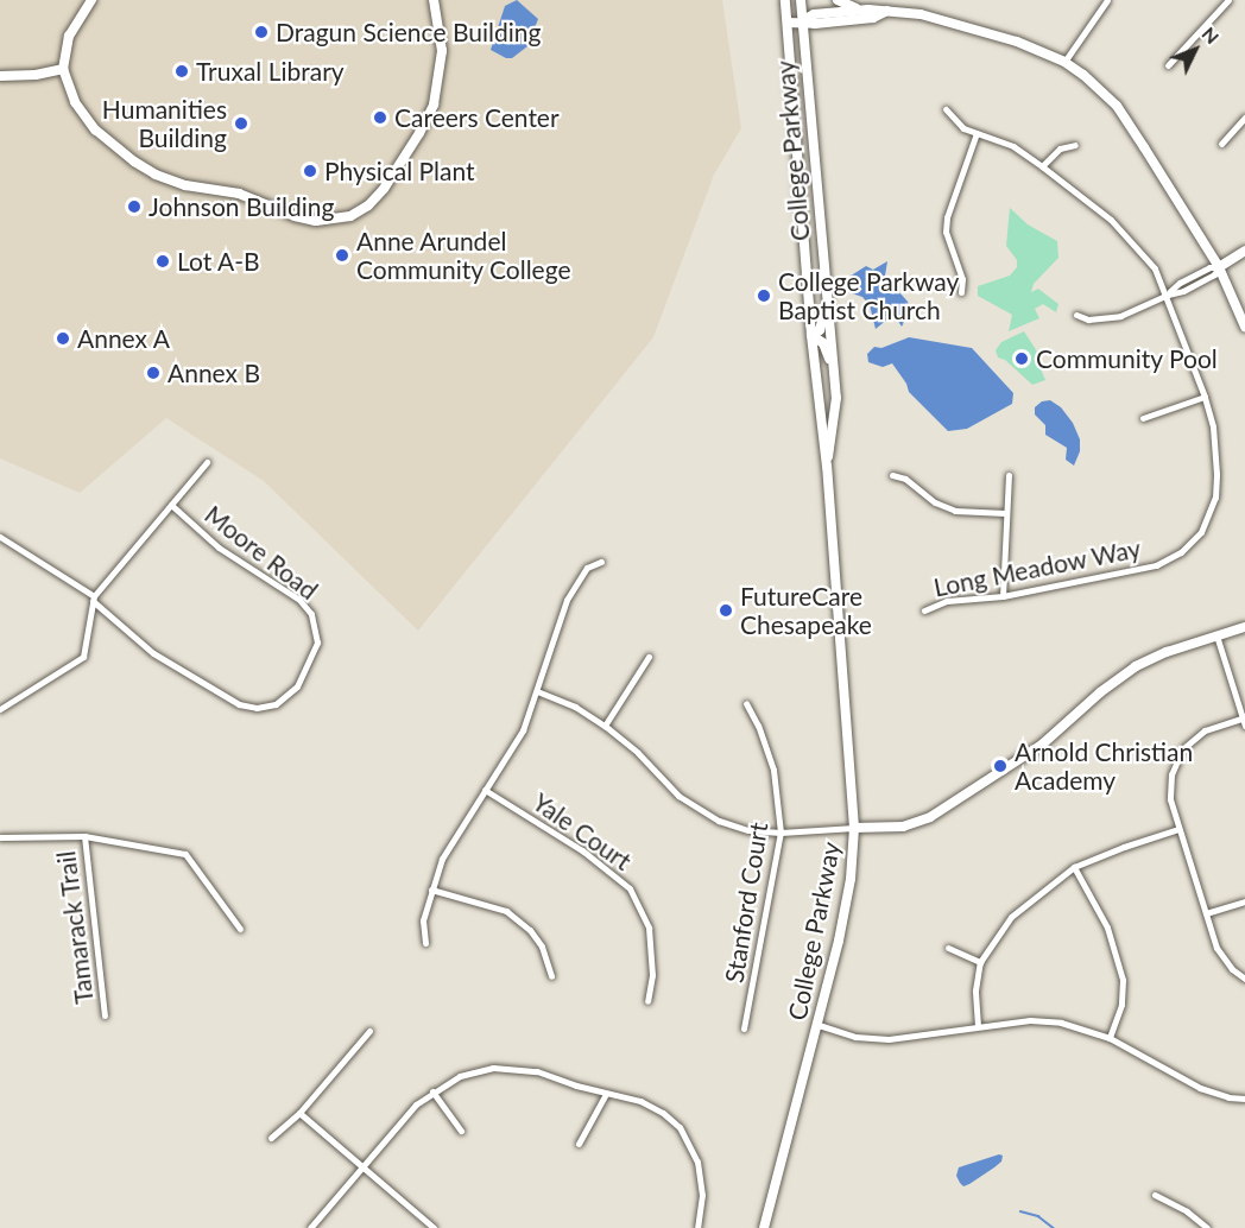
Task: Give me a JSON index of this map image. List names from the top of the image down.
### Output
{
  "streets": {
    "street": [
      "College Parkway",
      "Moore Road",
      "Long Meadow Way",
      "Yale Court",
      "Stanford Court",
      "Tamarack Trail"
    ]
  },
  "places": [
    "Dragun Science Building",
    "Truxal Library",
    "Careers Center",
    "Humanities Building",
    "Physical Plant",
    "Johnson Building",
    "Anne Arundel Community College",
    "Lot A-B",
    "College Parkway Baptist Church",
    "Annex A",
    "Community Pool",
    "Annex B",
    "FutureCare Chesapeake",
    "Arnold Christian Academy"
  ],
  "north": "top right"
}
